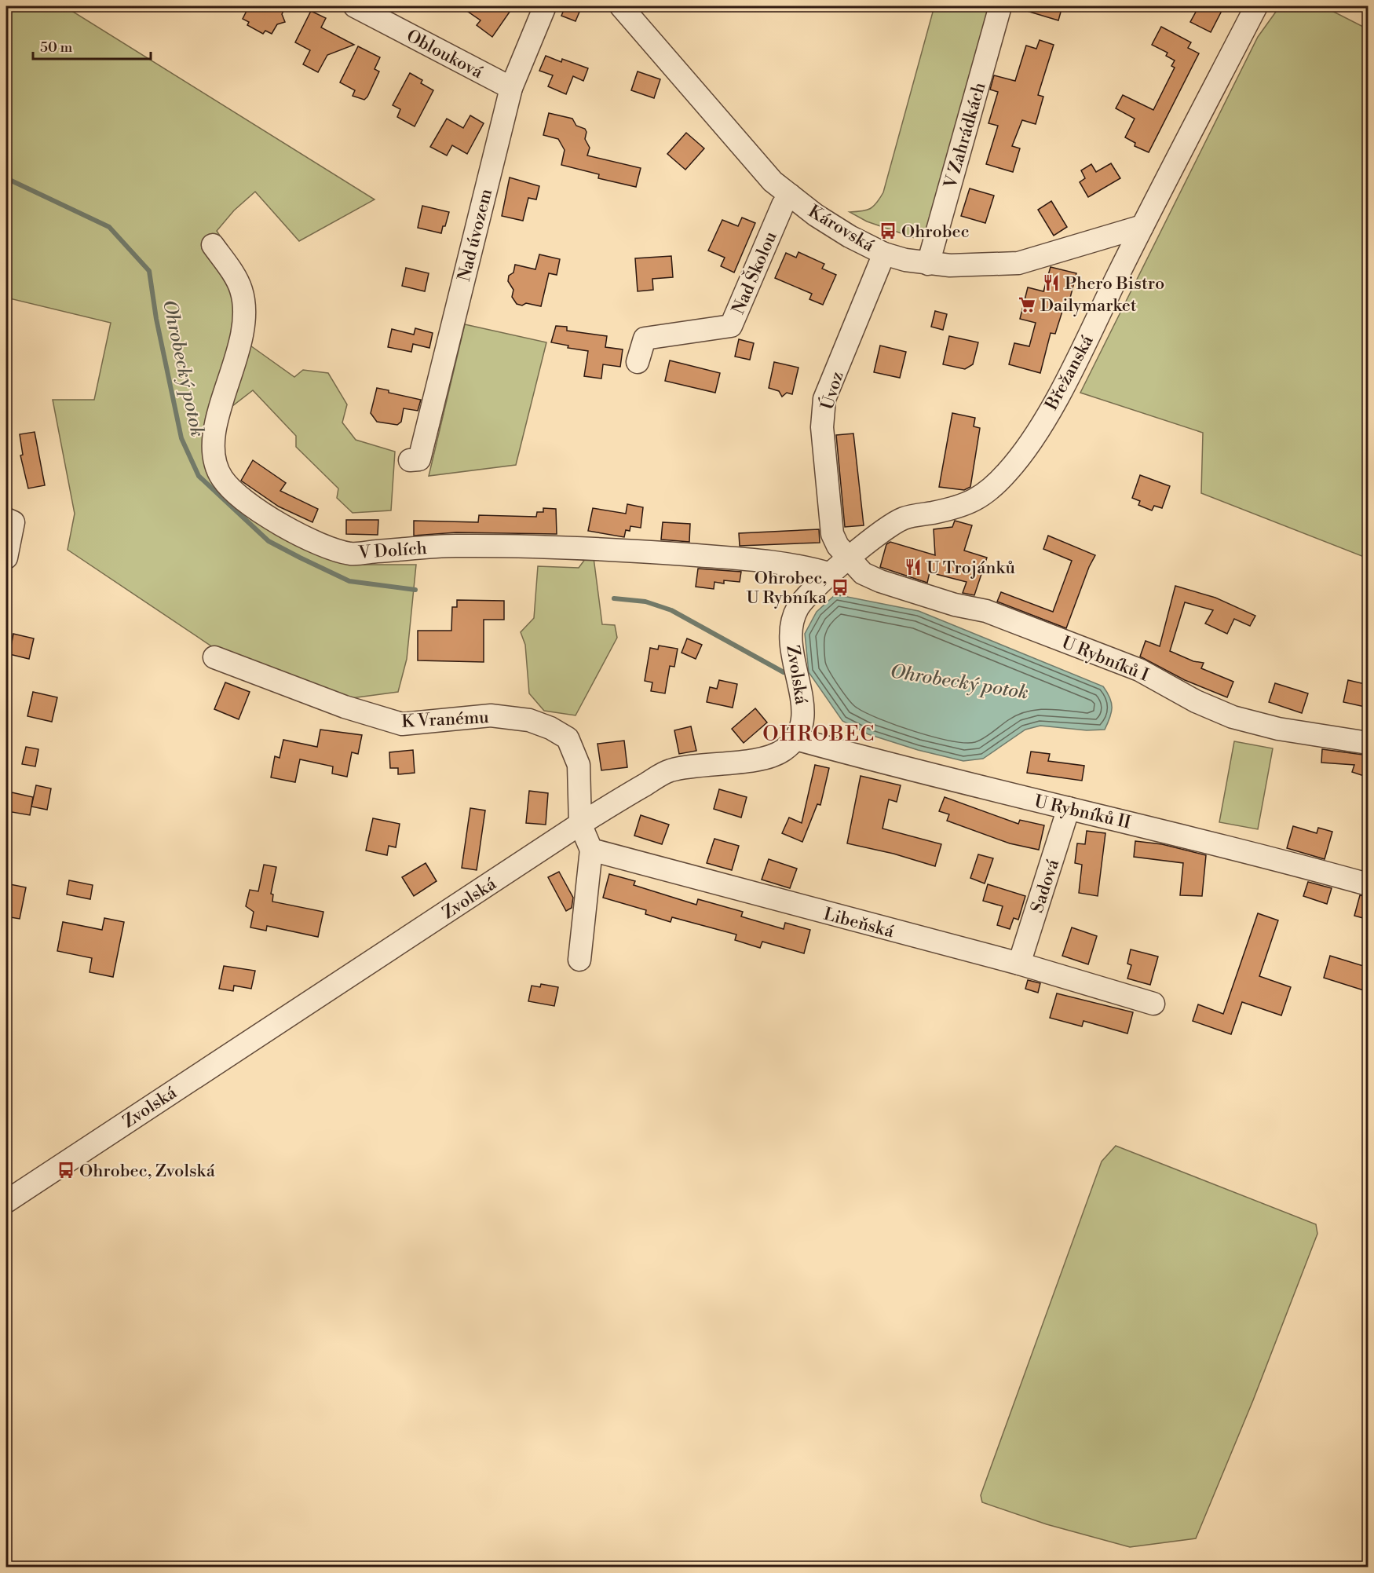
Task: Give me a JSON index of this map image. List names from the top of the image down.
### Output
{
  "streets": {
    "street": [
      "Oblouková",
      "V Zahrádkách",
      "Károvská",
      "Nad úvozem",
      "Nad Školou",
      "Břežanská",
      "Úvoz",
      "V Dolích",
      "U Rybníků I",
      "Zvolská",
      "K Vranému",
      "U Rybníků II",
      "Sadová",
      "Libeňská"
    ]
  },
  "crossings": [
    ["Oblouková", "Nad úvozem"],
    ["V Zahrádkách", "Károvská"],
    ["Károvská", "Nad Školou"],
    ["Károvská", "Břežanská"],
    ["Károvská", "Úvoz"],
    ["Břežanská", "Úvoz"],
    ["Břežanská", "V Dolích"],
    ["Břežanská", "U Rybníků I"],
    ["Břežanská", "Zvolská"],
    ["Úvoz", "U Rybníků I"],
    ["V Dolích", "Zvolská"],
    ["Zvolská", "K Vranému"],
    ["Zvolská", "U Rybníků II"],
    ["U Rybníků II", "Sadová"],
    ["Sadová", "Libeňská"]
  ],
  "districts": ["OHROBEC"],
  "water": ["Ohrobecký potok"],
  "places": {
    "bus stop": ["Ohrobec", "Ohrobec, U Rybníka", "Ohrobec, Zvolská"],
    "restaurant": ["Phero Bistro", "U Trojánků"],
    "supermarket": ["Dailymarket"]
  },
  "scale_bar": "50 m"
}
